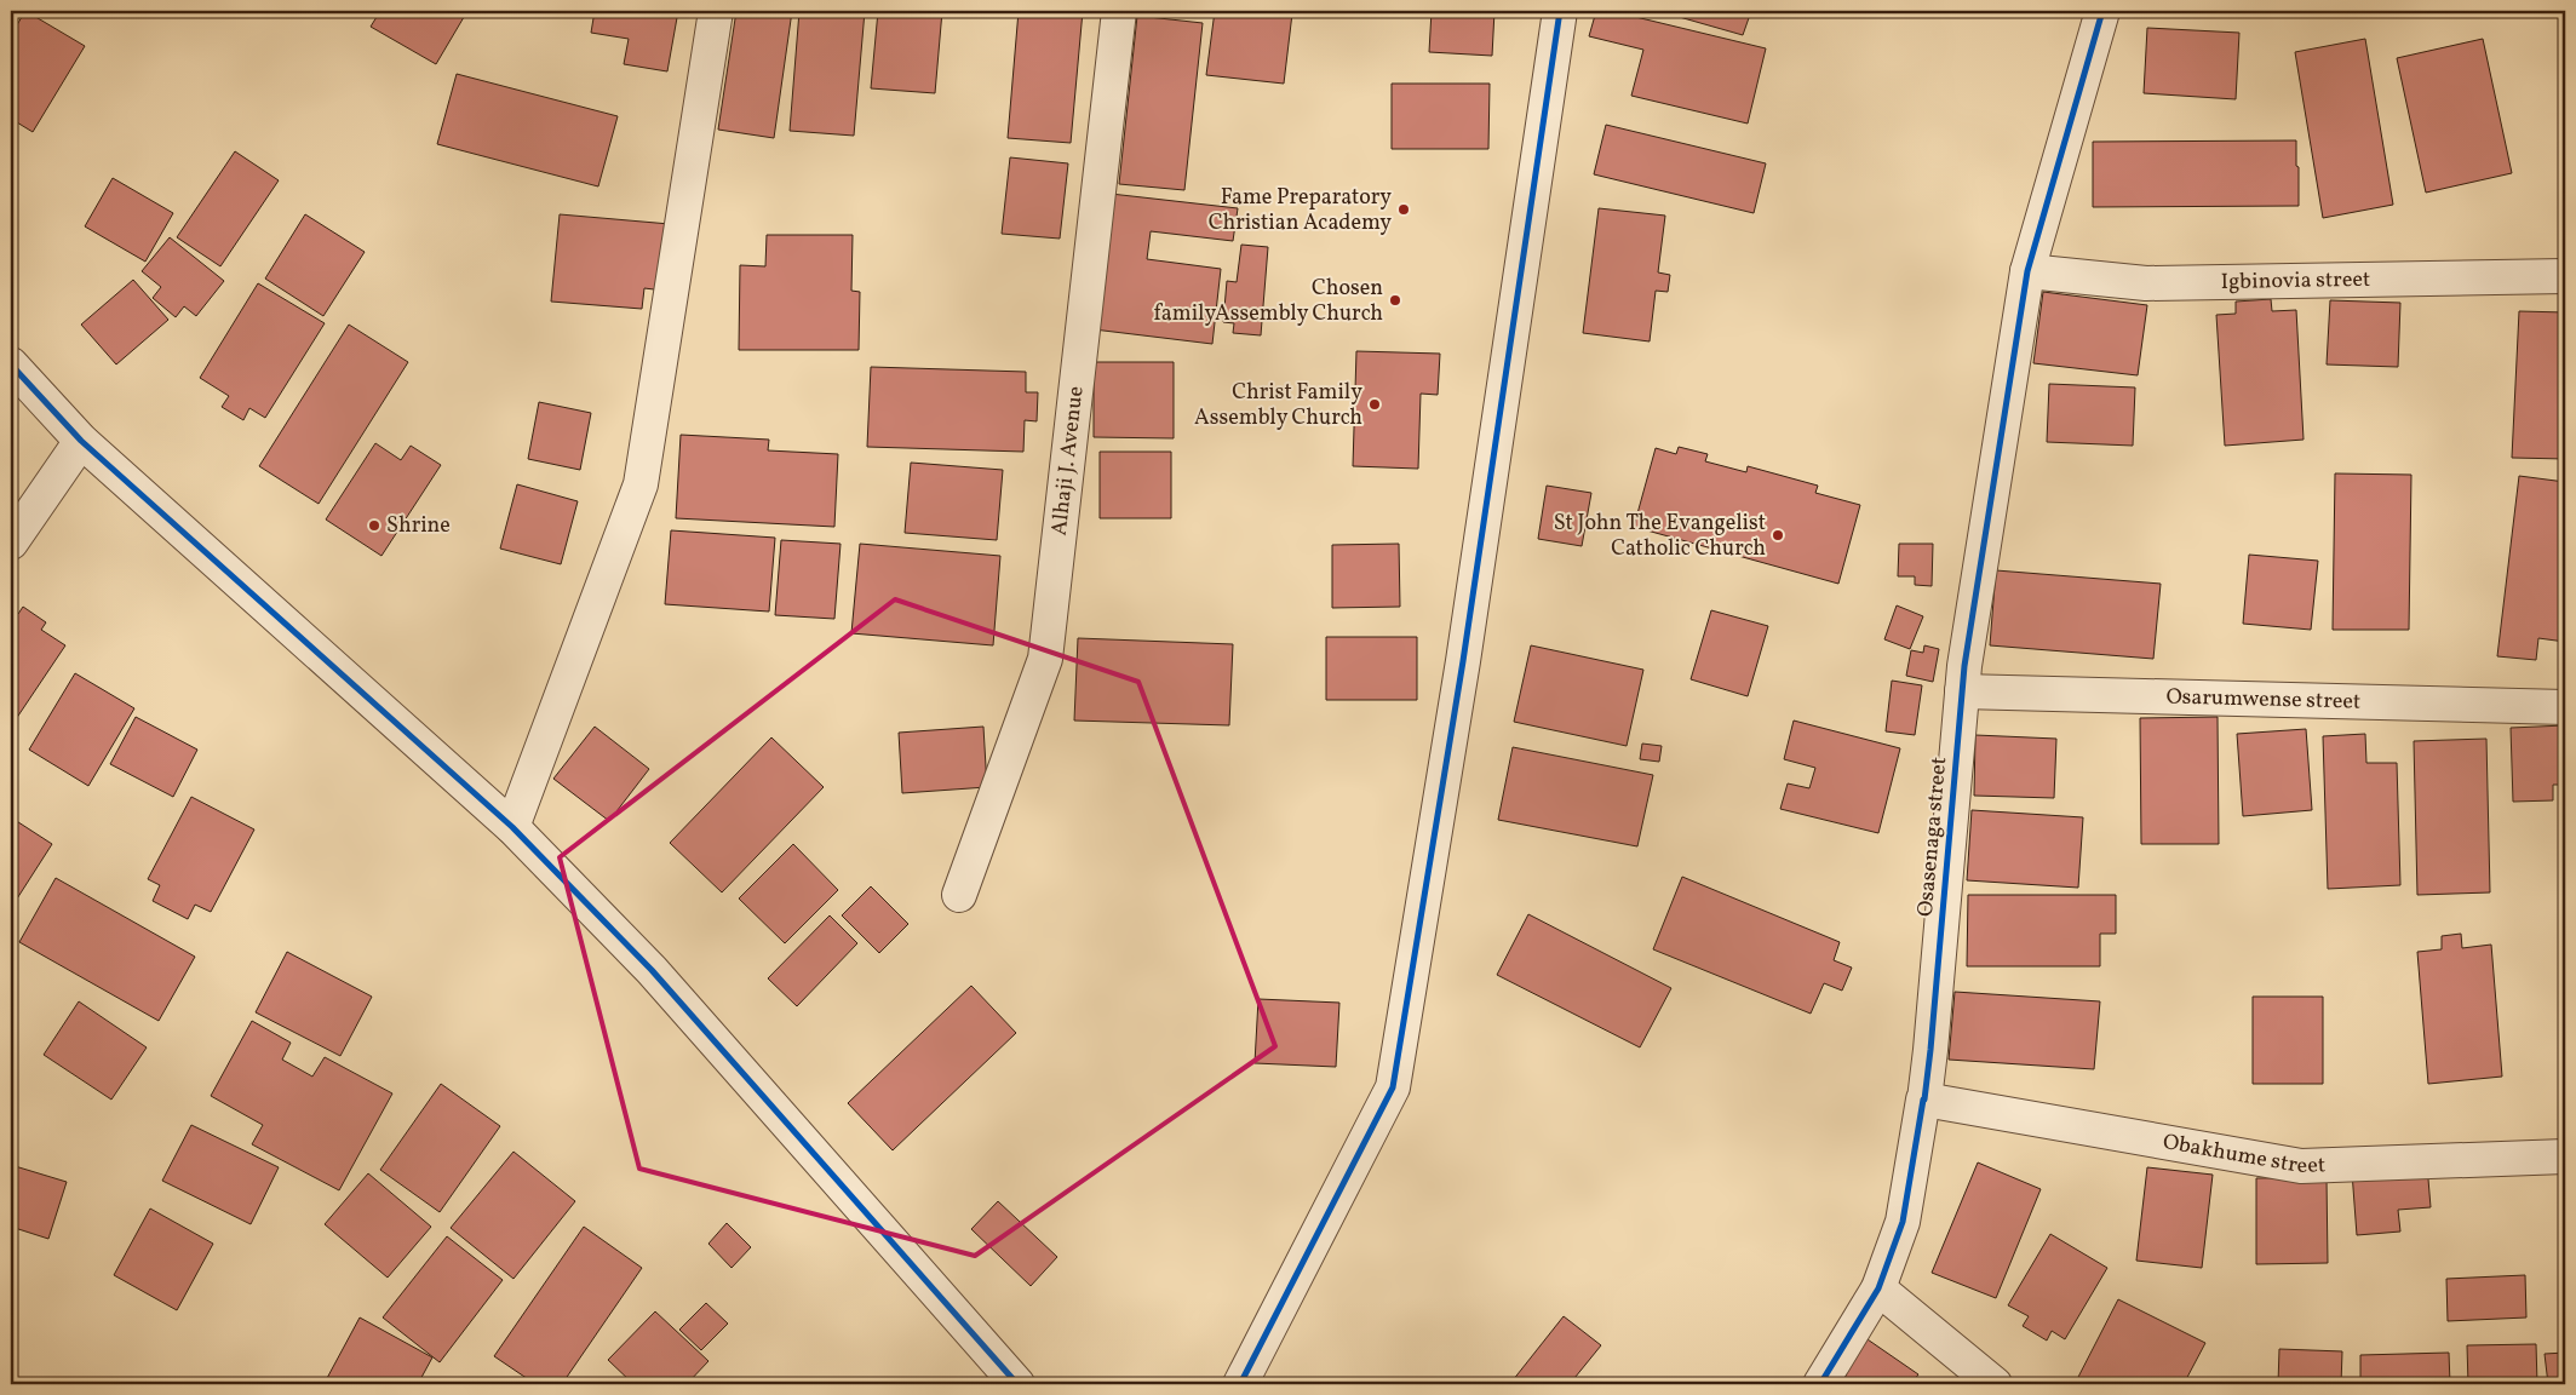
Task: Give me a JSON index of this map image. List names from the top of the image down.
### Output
{
  "streets": {
    "street": [
      "Igbinovia street",
      "Alhaji J. Avenue",
      "Osarumwense street",
      "Osasenaga street",
      "Obakhume street"
    ]
  },
  "crossings": [
    ["Igbinovia street", "Osasenaga street"],
    ["Osarumwense street", "Osasenaga street"],
    ["Osasenaga street", "Obakhume street"]
  ],
  "places": [
    "Fame Preparatory Christian Academy",
    "Chosen familyAssembly Church",
    "Christ Family Assembly Church",
    "Shrine",
    "St John The Evangelist Catholic Church"
  ]
}
